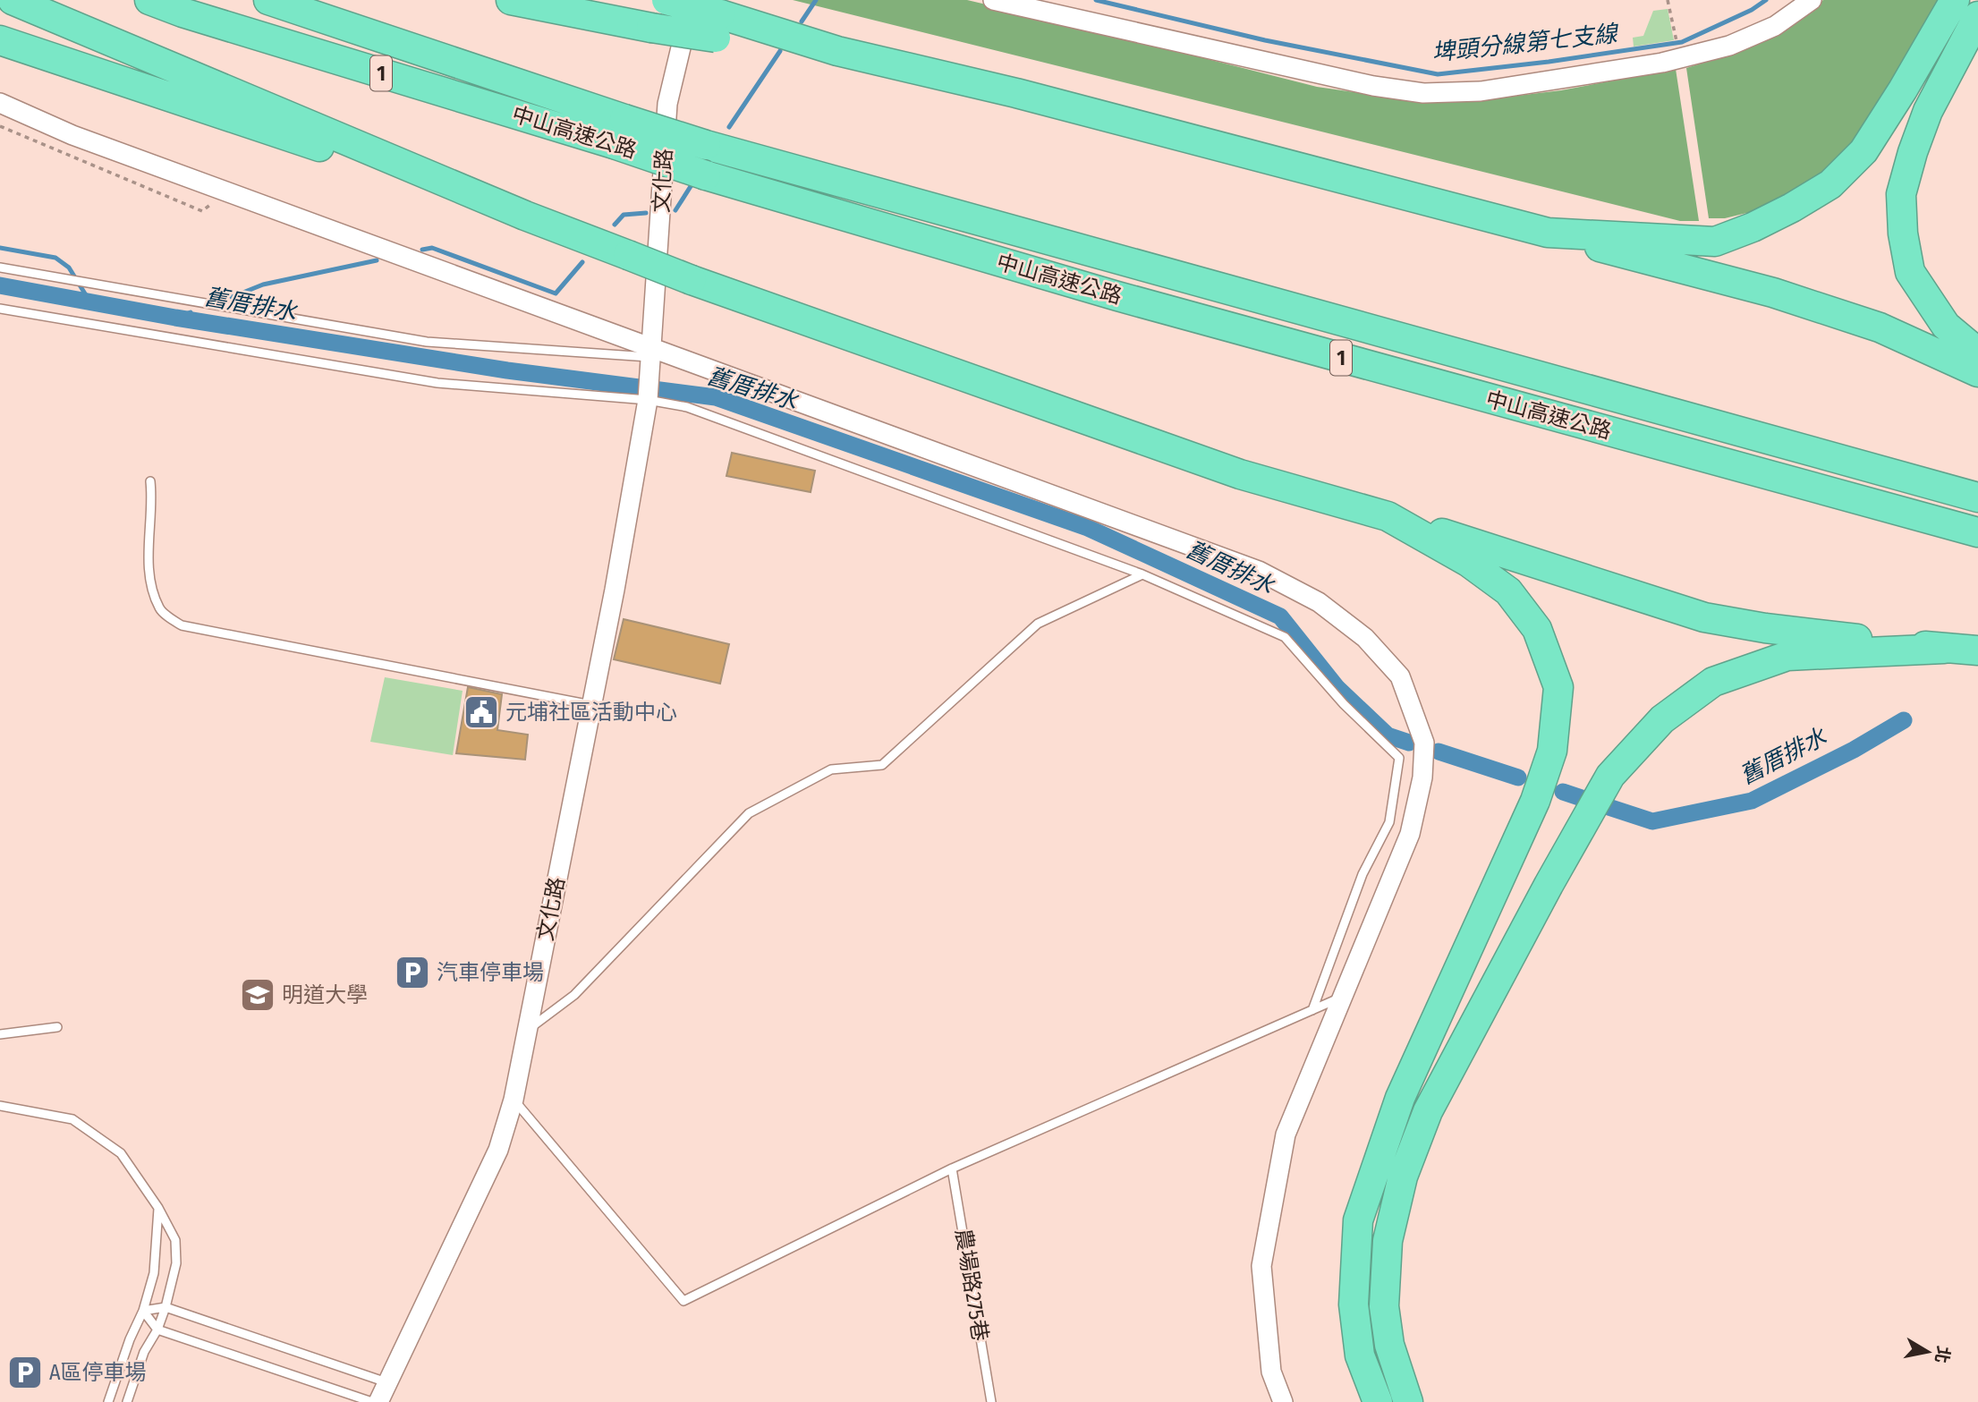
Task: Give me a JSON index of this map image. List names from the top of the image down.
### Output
{
  "streets": {
    "highway": ["1", "中山高速公路"],
    "street": ["文化路"],
    "lane": ["農場路275巷"]
  },
  "water": ["埤頭分線第七支線", "舊厝排水"],
  "places": {
    "public building": ["元埔社區活動中心"],
    "parking": ["汽車停車場", "A區停車場"],
    "school or university": ["明道大學"]
  },
  "north": "right"
}
